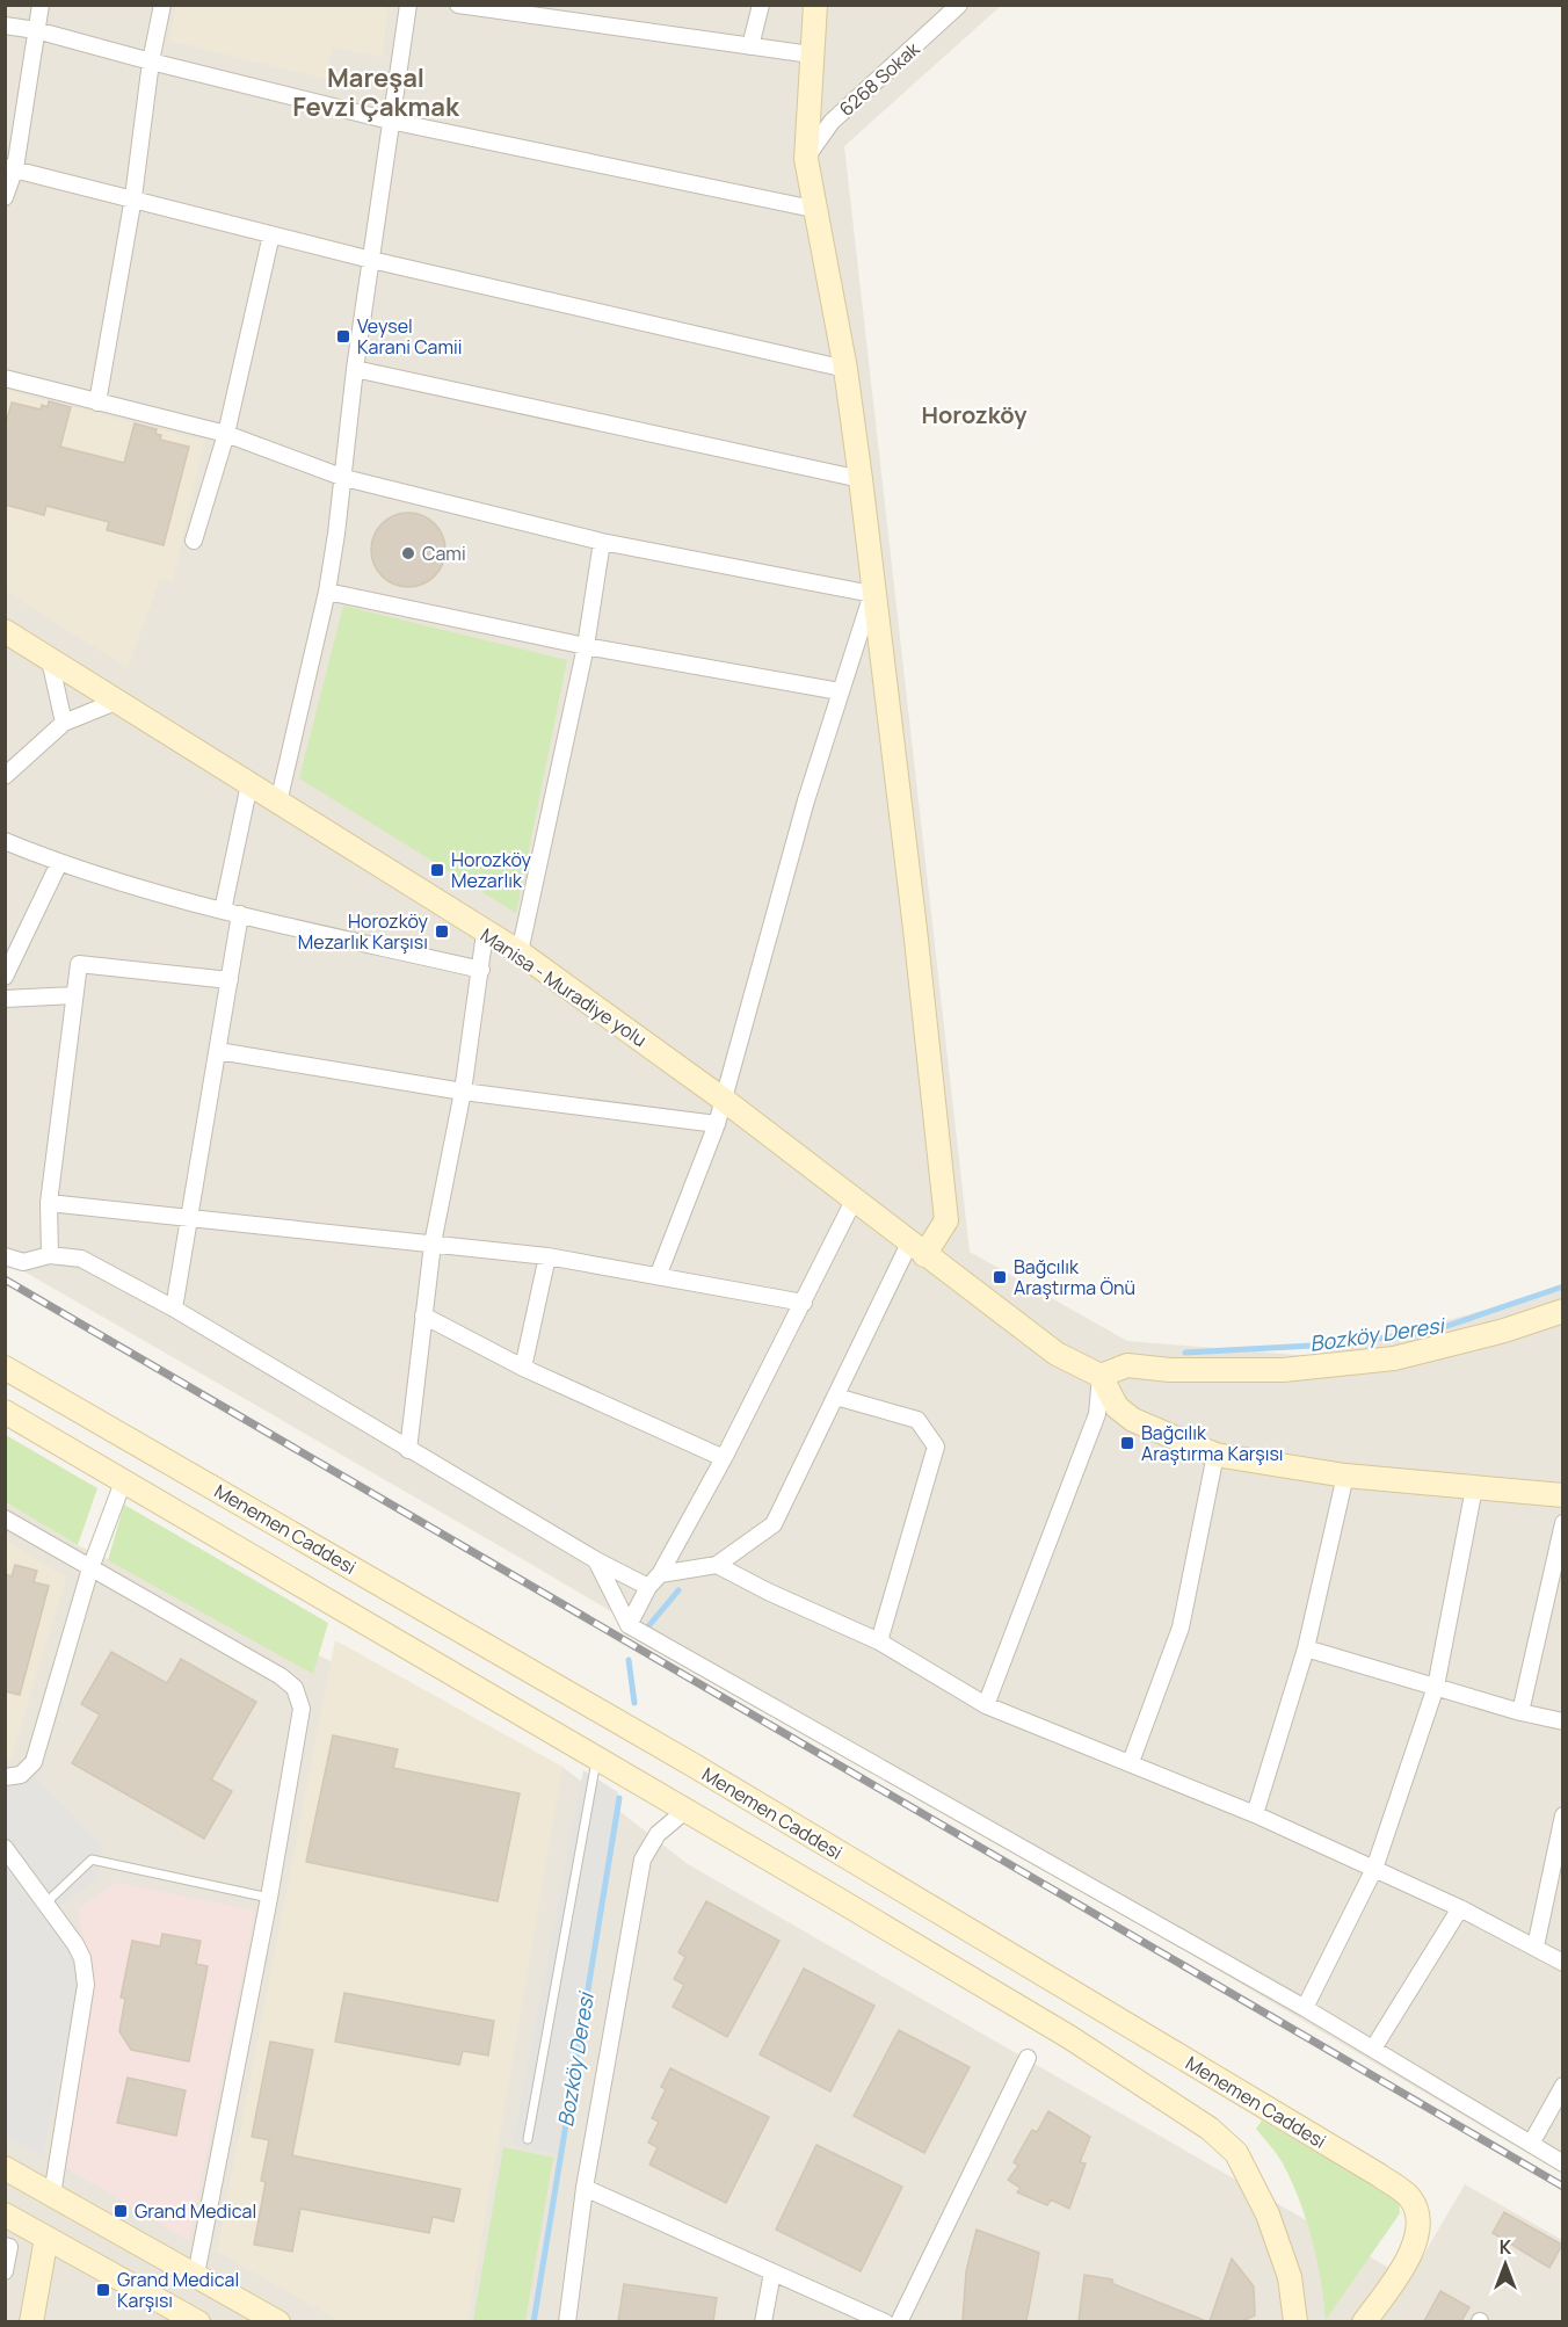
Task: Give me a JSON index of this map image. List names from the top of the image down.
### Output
{
  "streets": {
    "main road": ["Manisa - Muradiye yolu", "Menemen Caddesi"],
    "street": ["6268 Sokak"]
  },
  "districts": ["Mareşal Fevzi Çakmak", "Horozköy"],
  "water": ["Bozköy Deresi"],
  "places": {
    "transit": [
      "Veysel Karani Camii",
      "Horozköy Mezarlık",
      "Horozköy Mezarlık Karşısı",
      "Bağcılık Araştırma Önü",
      "Bağcılık Araştırma Karşısı",
      "Grand Medical",
      "Grand Medical Karşısı"
    ],
    "other": ["Cami"]
  },
  "north": "top"
}
